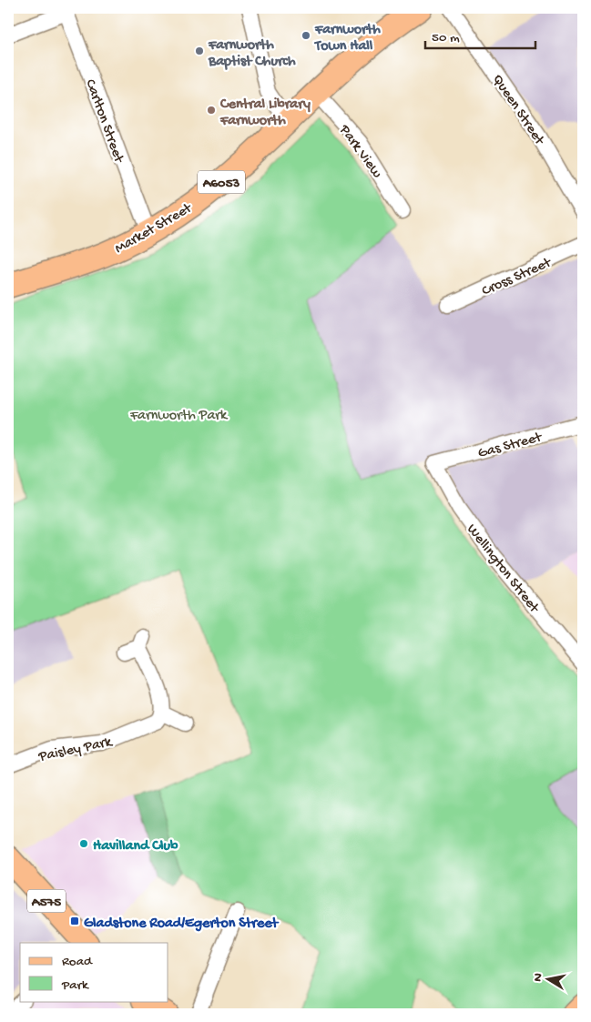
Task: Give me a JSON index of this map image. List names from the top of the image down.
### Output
{
  "streets": {
    "main road": ["A6053", "Market Street", "A575"],
    "street": [
      "Queen Street",
      "Carlton Street",
      "Park View",
      "Cross Street",
      "Gas Street",
      "Wellington Street",
      "Paisley Park"
    ]
  },
  "crossings": [
    ["Carlton Street", "Market Street"],
    ["Park View", "Market Street"],
    ["Gas Street", "Wellington Street"]
  ],
  "parks": ["Farnworth Park"],
  "places": {
    "other": [
      "Farnworth Town Hall",
      "Farnworth Baptist Church",
      "Central Library Farnworth",
      "Havilland Club"
    ],
    "transit": ["Gladstone Road/Egerton Street"]
  },
  "legend": ["Road", "Park"],
  "scale_bar": "50 m",
  "north": "left"
}
